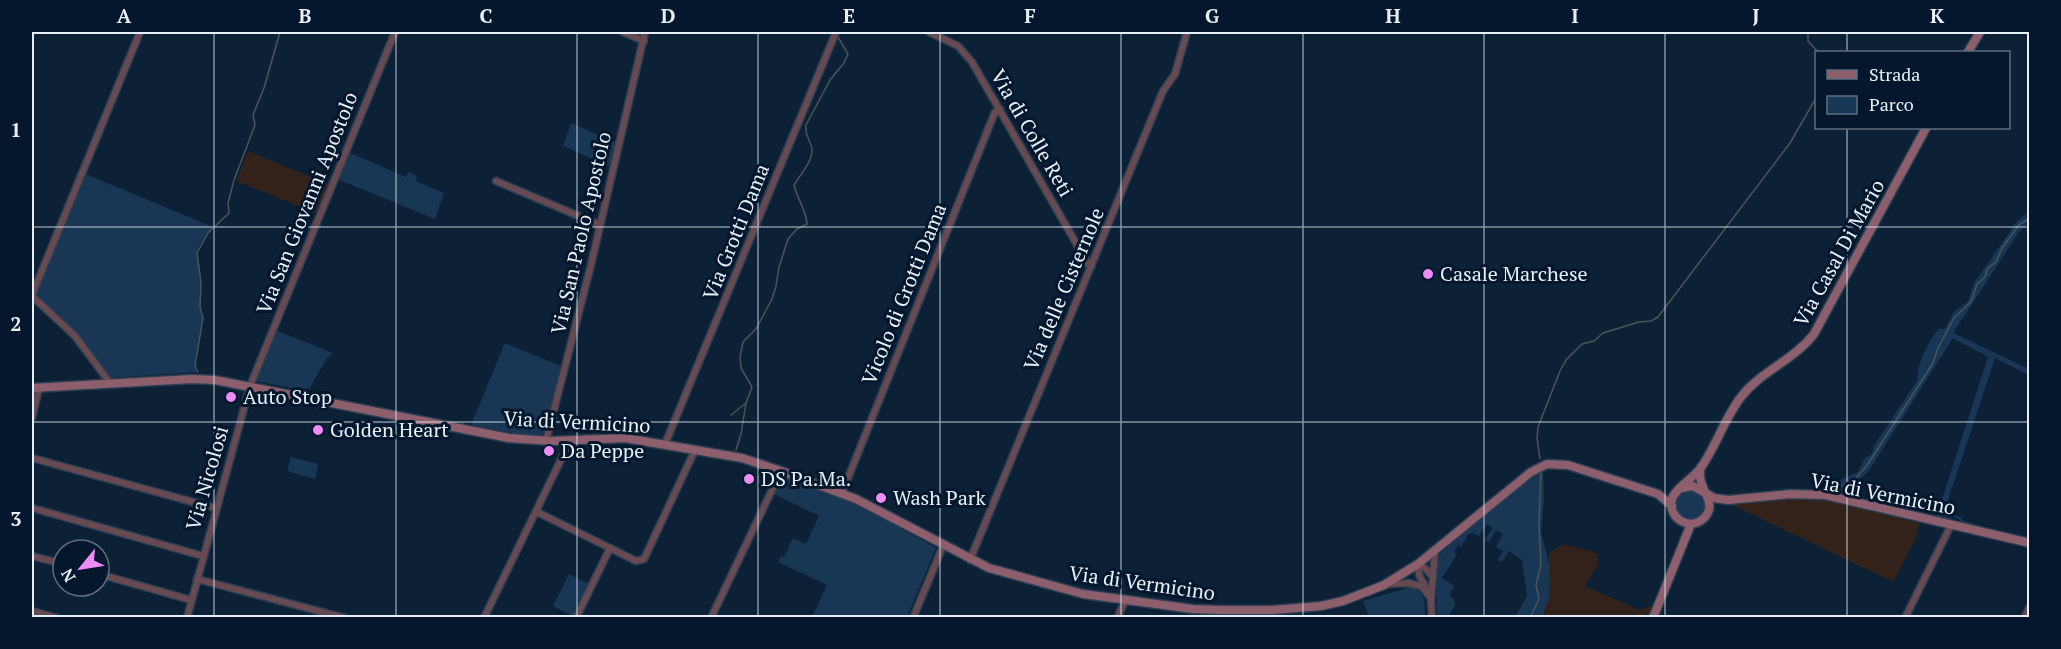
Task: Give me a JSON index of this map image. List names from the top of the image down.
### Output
{
  "streets": {
    "main road": ["Via Casal Di Mario", "Via di Vermicino"],
    "street": [
      "Via di Colle Reti",
      "Via San Giovanni Apostolo",
      "Via Grotti Dama",
      "Via San Paolo Apostolo",
      "Via delle Cisternole",
      "Vicolo di Grotti Dama",
      "Via Nicolosi"
    ]
  },
  "crossings": [
    ["Via di Colle Reti", "Via delle Cisternole"],
    ["Via di Colle Reti", "Vicolo di Grotti Dama"],
    ["Via San Giovanni Apostolo", "Via di Vermicino"],
    ["Via San Giovanni Apostolo", "Via Nicolosi"],
    ["Via Grotti Dama", "Via di Vermicino"],
    ["Via San Paolo Apostolo", "Via di Vermicino"],
    ["Via Casal Di Mario", "Via di Vermicino"],
    ["Via delle Cisternole", "Via di Vermicino"],
    ["Vicolo di Grotti Dama", "Via di Vermicino"],
    ["Via di Vermicino", "Via Nicolosi"]
  ],
  "places": [
    "Casale Marchese",
    "Auto Stop",
    "Golden Heart",
    "Da Peppe",
    "DS Pa.Ma.",
    "Wash Park"
  ],
  "legend": ["Strada", "Parco"],
  "north": "bottom left",
  "grid": {
    "columns": [
      "A",
      "B",
      "C",
      "D",
      "E",
      "F",
      "G",
      "H",
      "I",
      "J",
      "K"
    ],
    "rows": ["1", "2", "3"]
  }
}
